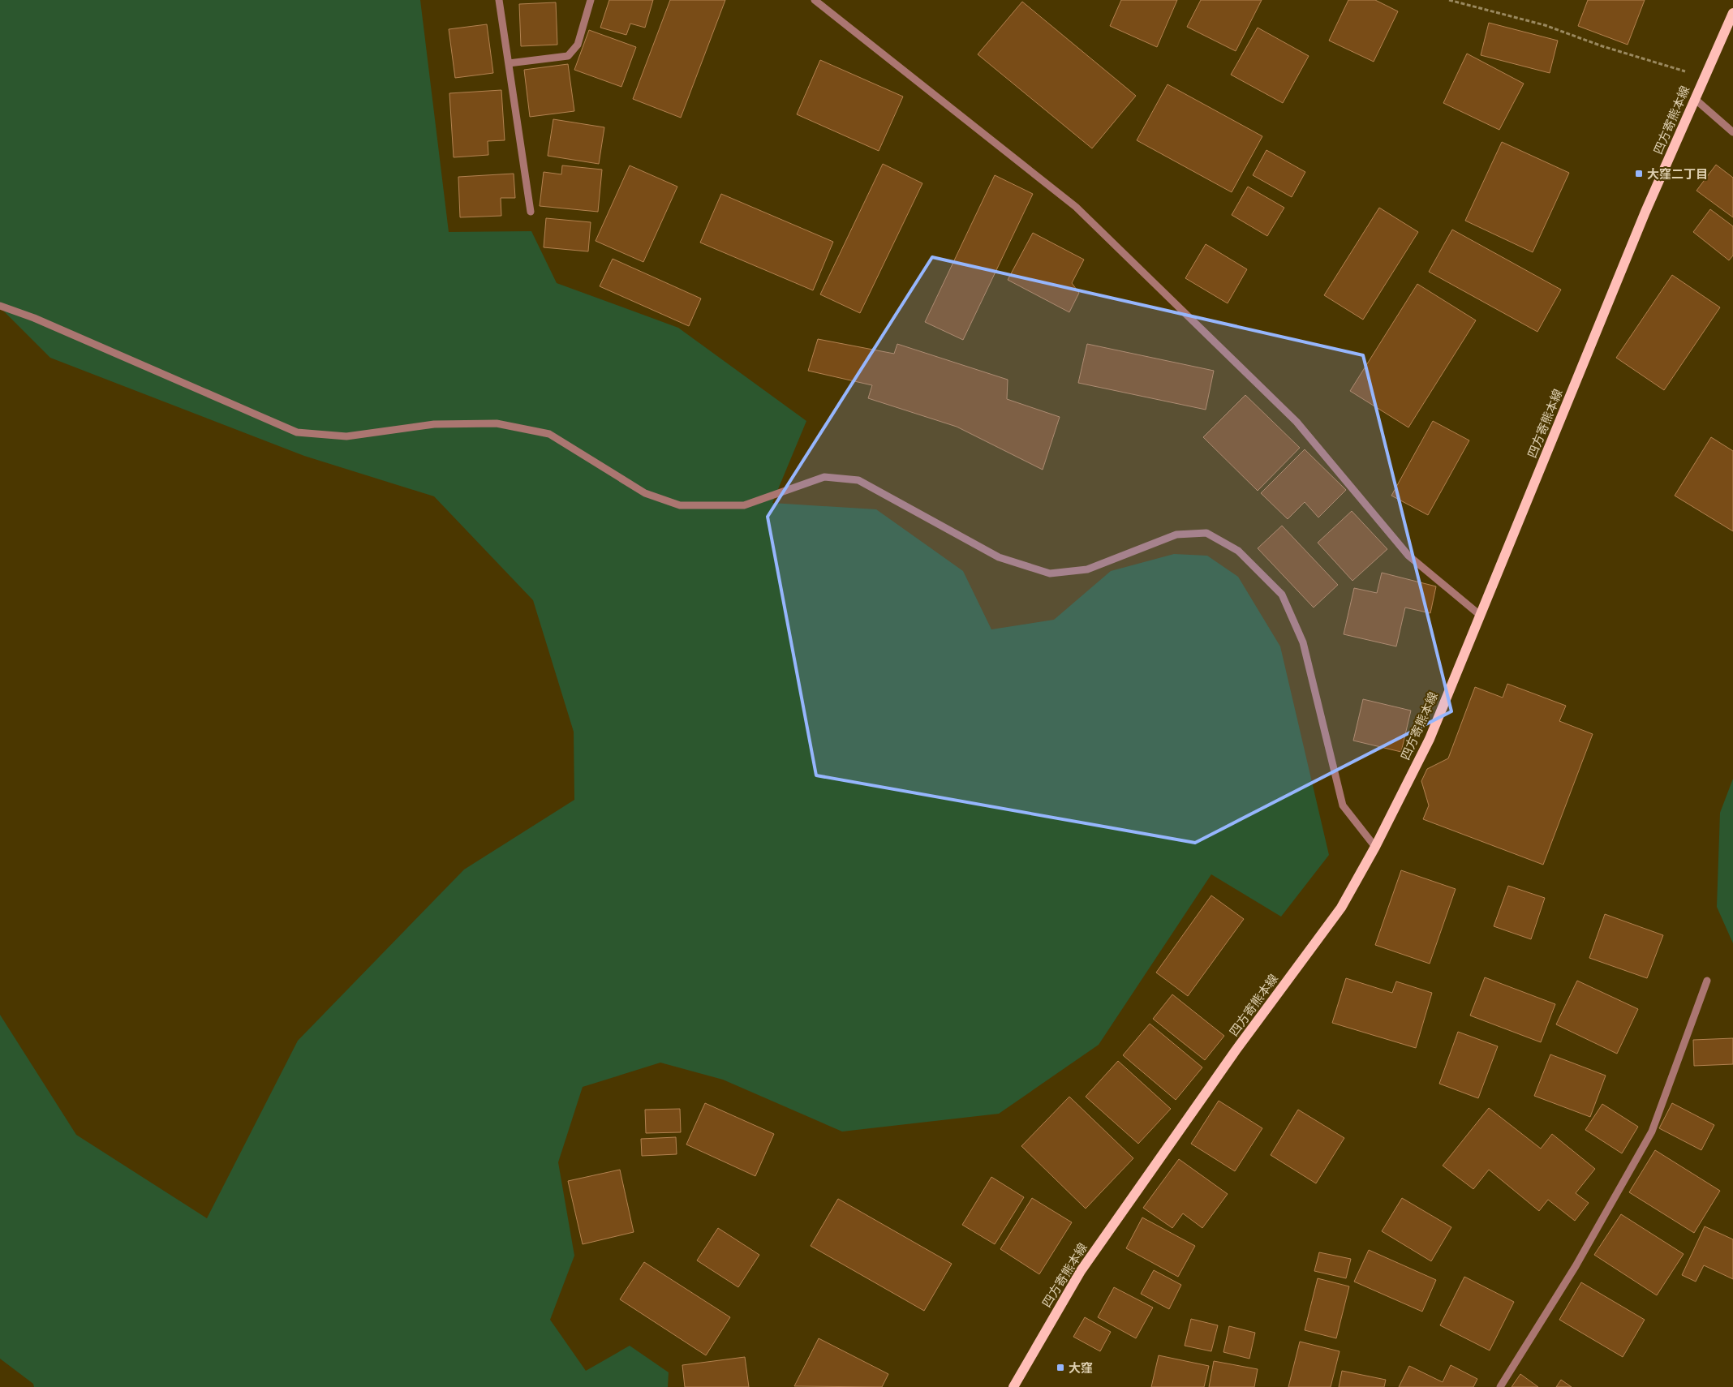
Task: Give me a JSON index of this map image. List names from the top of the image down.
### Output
{
  "streets": {
    "main road": ["四方寄熊本線"]
  },
  "places": {
    "transit": ["大窪二丁目", "大窪"]
  }
}
